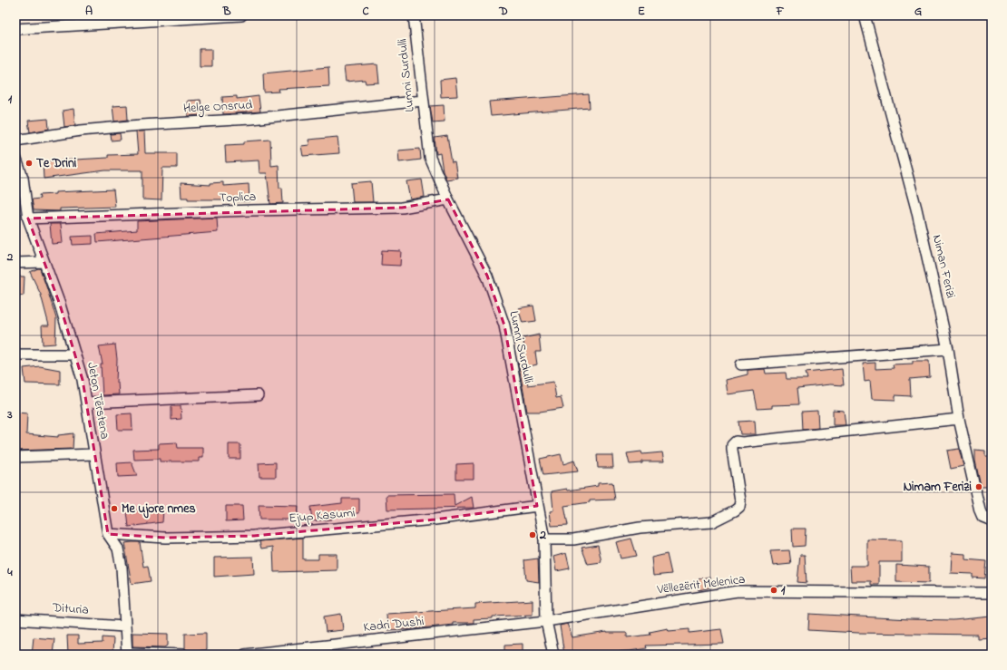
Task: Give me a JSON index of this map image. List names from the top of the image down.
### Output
{
  "streets": {
    "street": [
      "Lumni Surdulli",
      "Helge Onsrud",
      "Toplica",
      "Niman Ferizi",
      "Jeton Tërstena",
      "Ejup Kasumi",
      "Vëllezërit Melenica",
      "Dituria",
      "Kadri Dushi"
    ]
  },
  "crossings": [
    ["Lumni Surdulli", "Helge Onsrud"],
    ["Lumni Surdulli", "Toplica"],
    ["Lumni Surdulli", "Ejup Kasumi"],
    ["Lumni Surdulli", "Vëllezërit Melenica"],
    ["Lumni Surdulli", "Kadri Dushi"],
    ["Toplica", "Jeton Tërstena"],
    ["Jeton Tërstena", "Ejup Kasumi"],
    ["Jeton Tërstena", "Dituria"],
    ["Vëllezërit Melenica", "Kadri Dushi"]
  ],
  "places": [
    "Te Drini",
    "Nimam Ferizi",
    "Me ujore nmes",
    "2",
    "1"
  ],
  "grid": {
    "columns": [
      "A",
      "B",
      "C",
      "D",
      "E",
      "F",
      "G"
    ],
    "rows": [
      "1",
      "2",
      "3",
      "4"
    ]
  }
}
